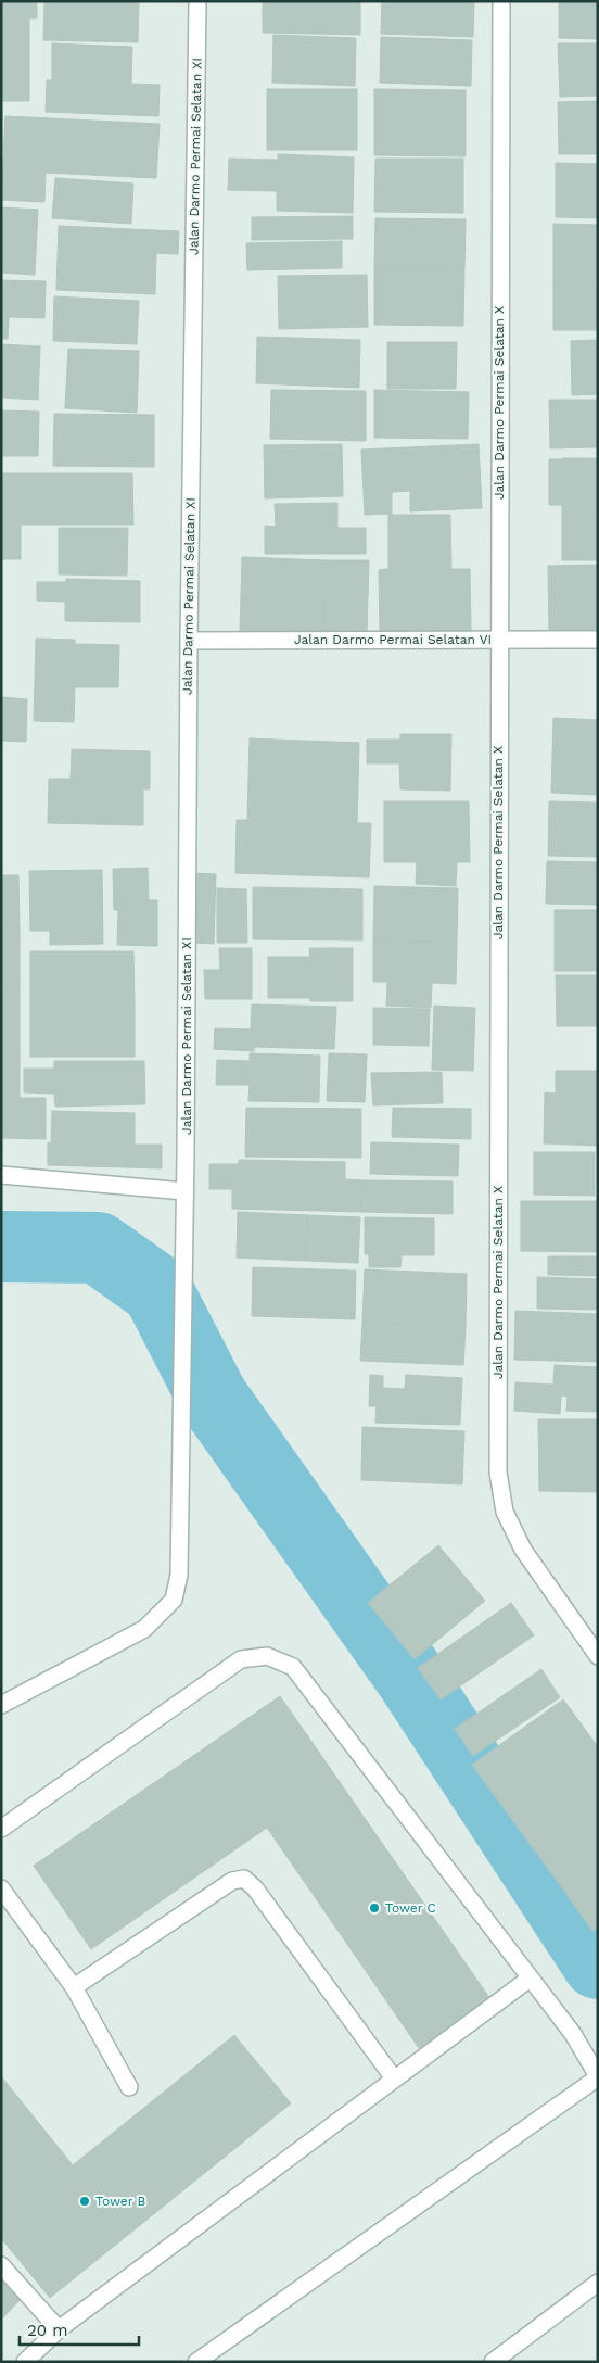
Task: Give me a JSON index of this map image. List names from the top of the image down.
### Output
{
  "streets": {
    "street": ["Jalan Darmo Permai Selatan XI", "Jalan Darmo Permai Selatan X", "Jalan Darmo Permai Selatan VI"]
  },
  "crossings": [
    ["Jalan Darmo Permai Selatan XI", "Jalan Darmo Permai Selatan VI"],
    ["Jalan Darmo Permai Selatan X", "Jalan Darmo Permai Selatan VI"]
  ],
  "places": ["Tower C", "Tower B"],
  "scale_bar": "20 m"
}
